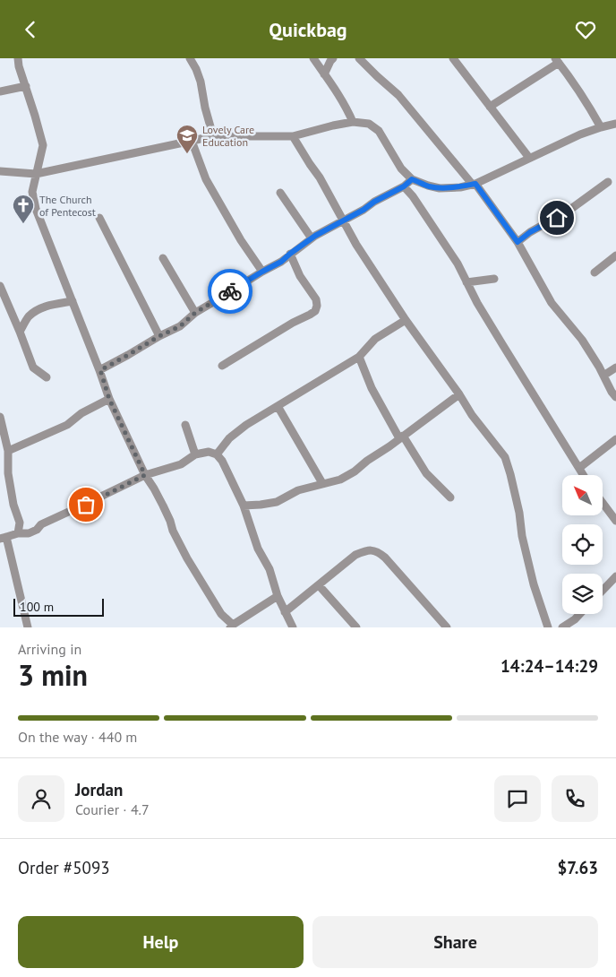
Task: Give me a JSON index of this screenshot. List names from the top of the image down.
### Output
{
  "places": {
    "school or university": ["Lovely Care Education"],
    "church": ["The Church of Pentecost"]
  },
  "scale_bar": "100 m",
  "north": "top left",
  "page": {
    "header": "Quickbag",
    "scale": "100 m",
    "heading": ["3 min", "Arriving in", "14:24–14:29"],
    "panel": [
      "Jordan",
      "Courier · 4.7",
      "Order #5093",
      "$7.63"
    ],
    "bar": "On the way · 440 m",
    "buttons": ["Help", "Share"]
  }
}
